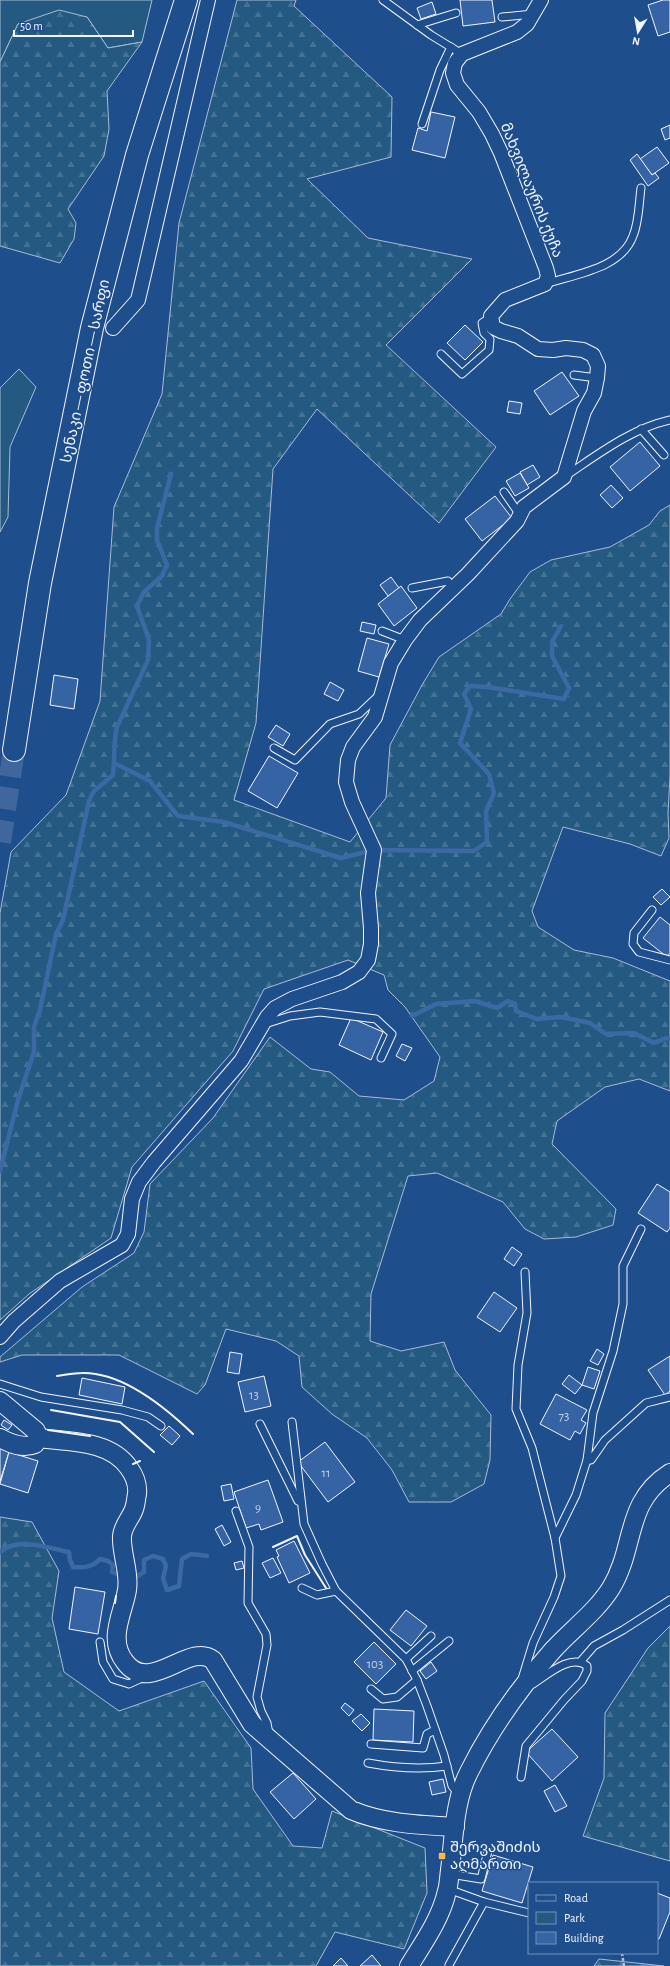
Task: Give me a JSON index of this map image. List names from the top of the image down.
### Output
{
  "streets": {
    "highway": ["სენაკი — ფოთი — სარფი"],
    "street": ["მახვილაურის ქუჩა"]
  },
  "places": {
    "transit": ["შერვაშიძის აღმართი"]
  },
  "house_numbers": [
    "13",
    "73",
    "11",
    "9",
    "103"
  ],
  "legend": ["Road", "Park", "Building"],
  "scale_bar": "50 m",
  "north": "bottom"
}
